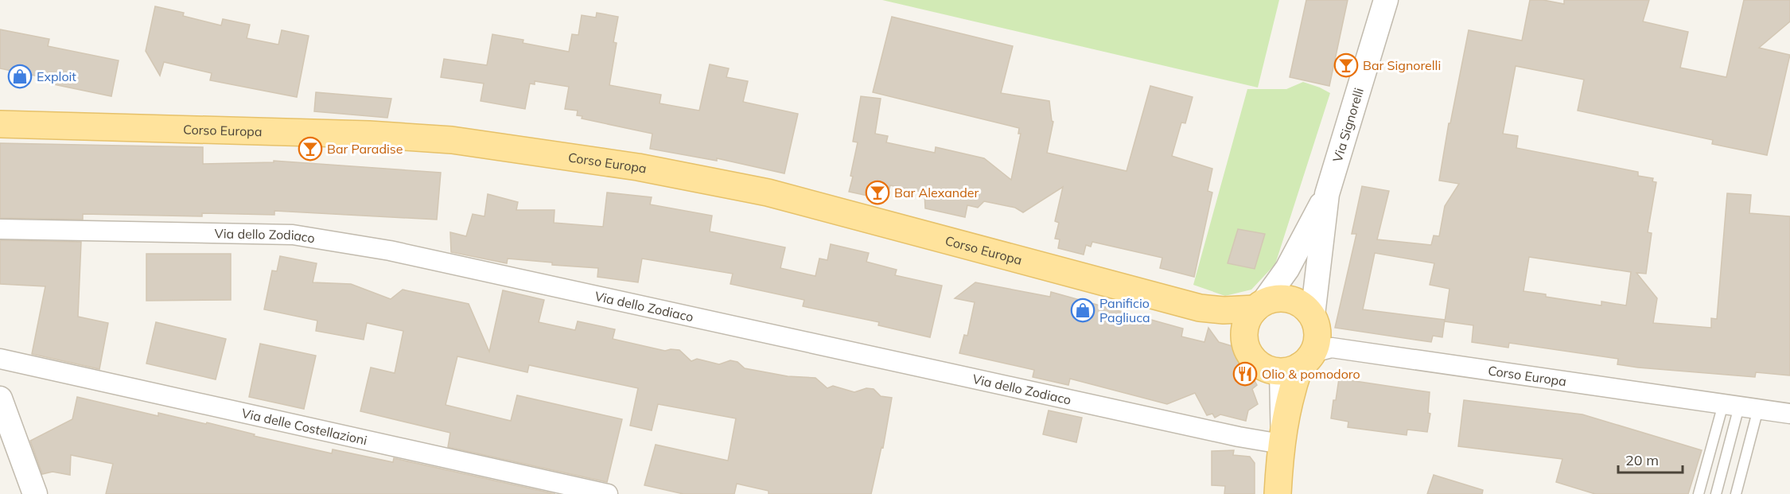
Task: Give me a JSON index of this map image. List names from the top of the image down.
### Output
{
  "streets": {
    "main road": ["Corso Europa"],
    "street": ["Via Signorelli", "Via dello Zodiaco", "Via delle Costellazioni"]
  },
  "crossings": [
    ["Via Signorelli", "Corso Europa"]
  ],
  "places": {
    "bar": ["Bar Signorelli", "Bar Paradise", "Bar Alexander"],
    "shop": ["Exploit", "Panificio Pagliuca"],
    "restaurant": ["Olio & pomodoro"]
  },
  "scale_bar": "20 m"
}
